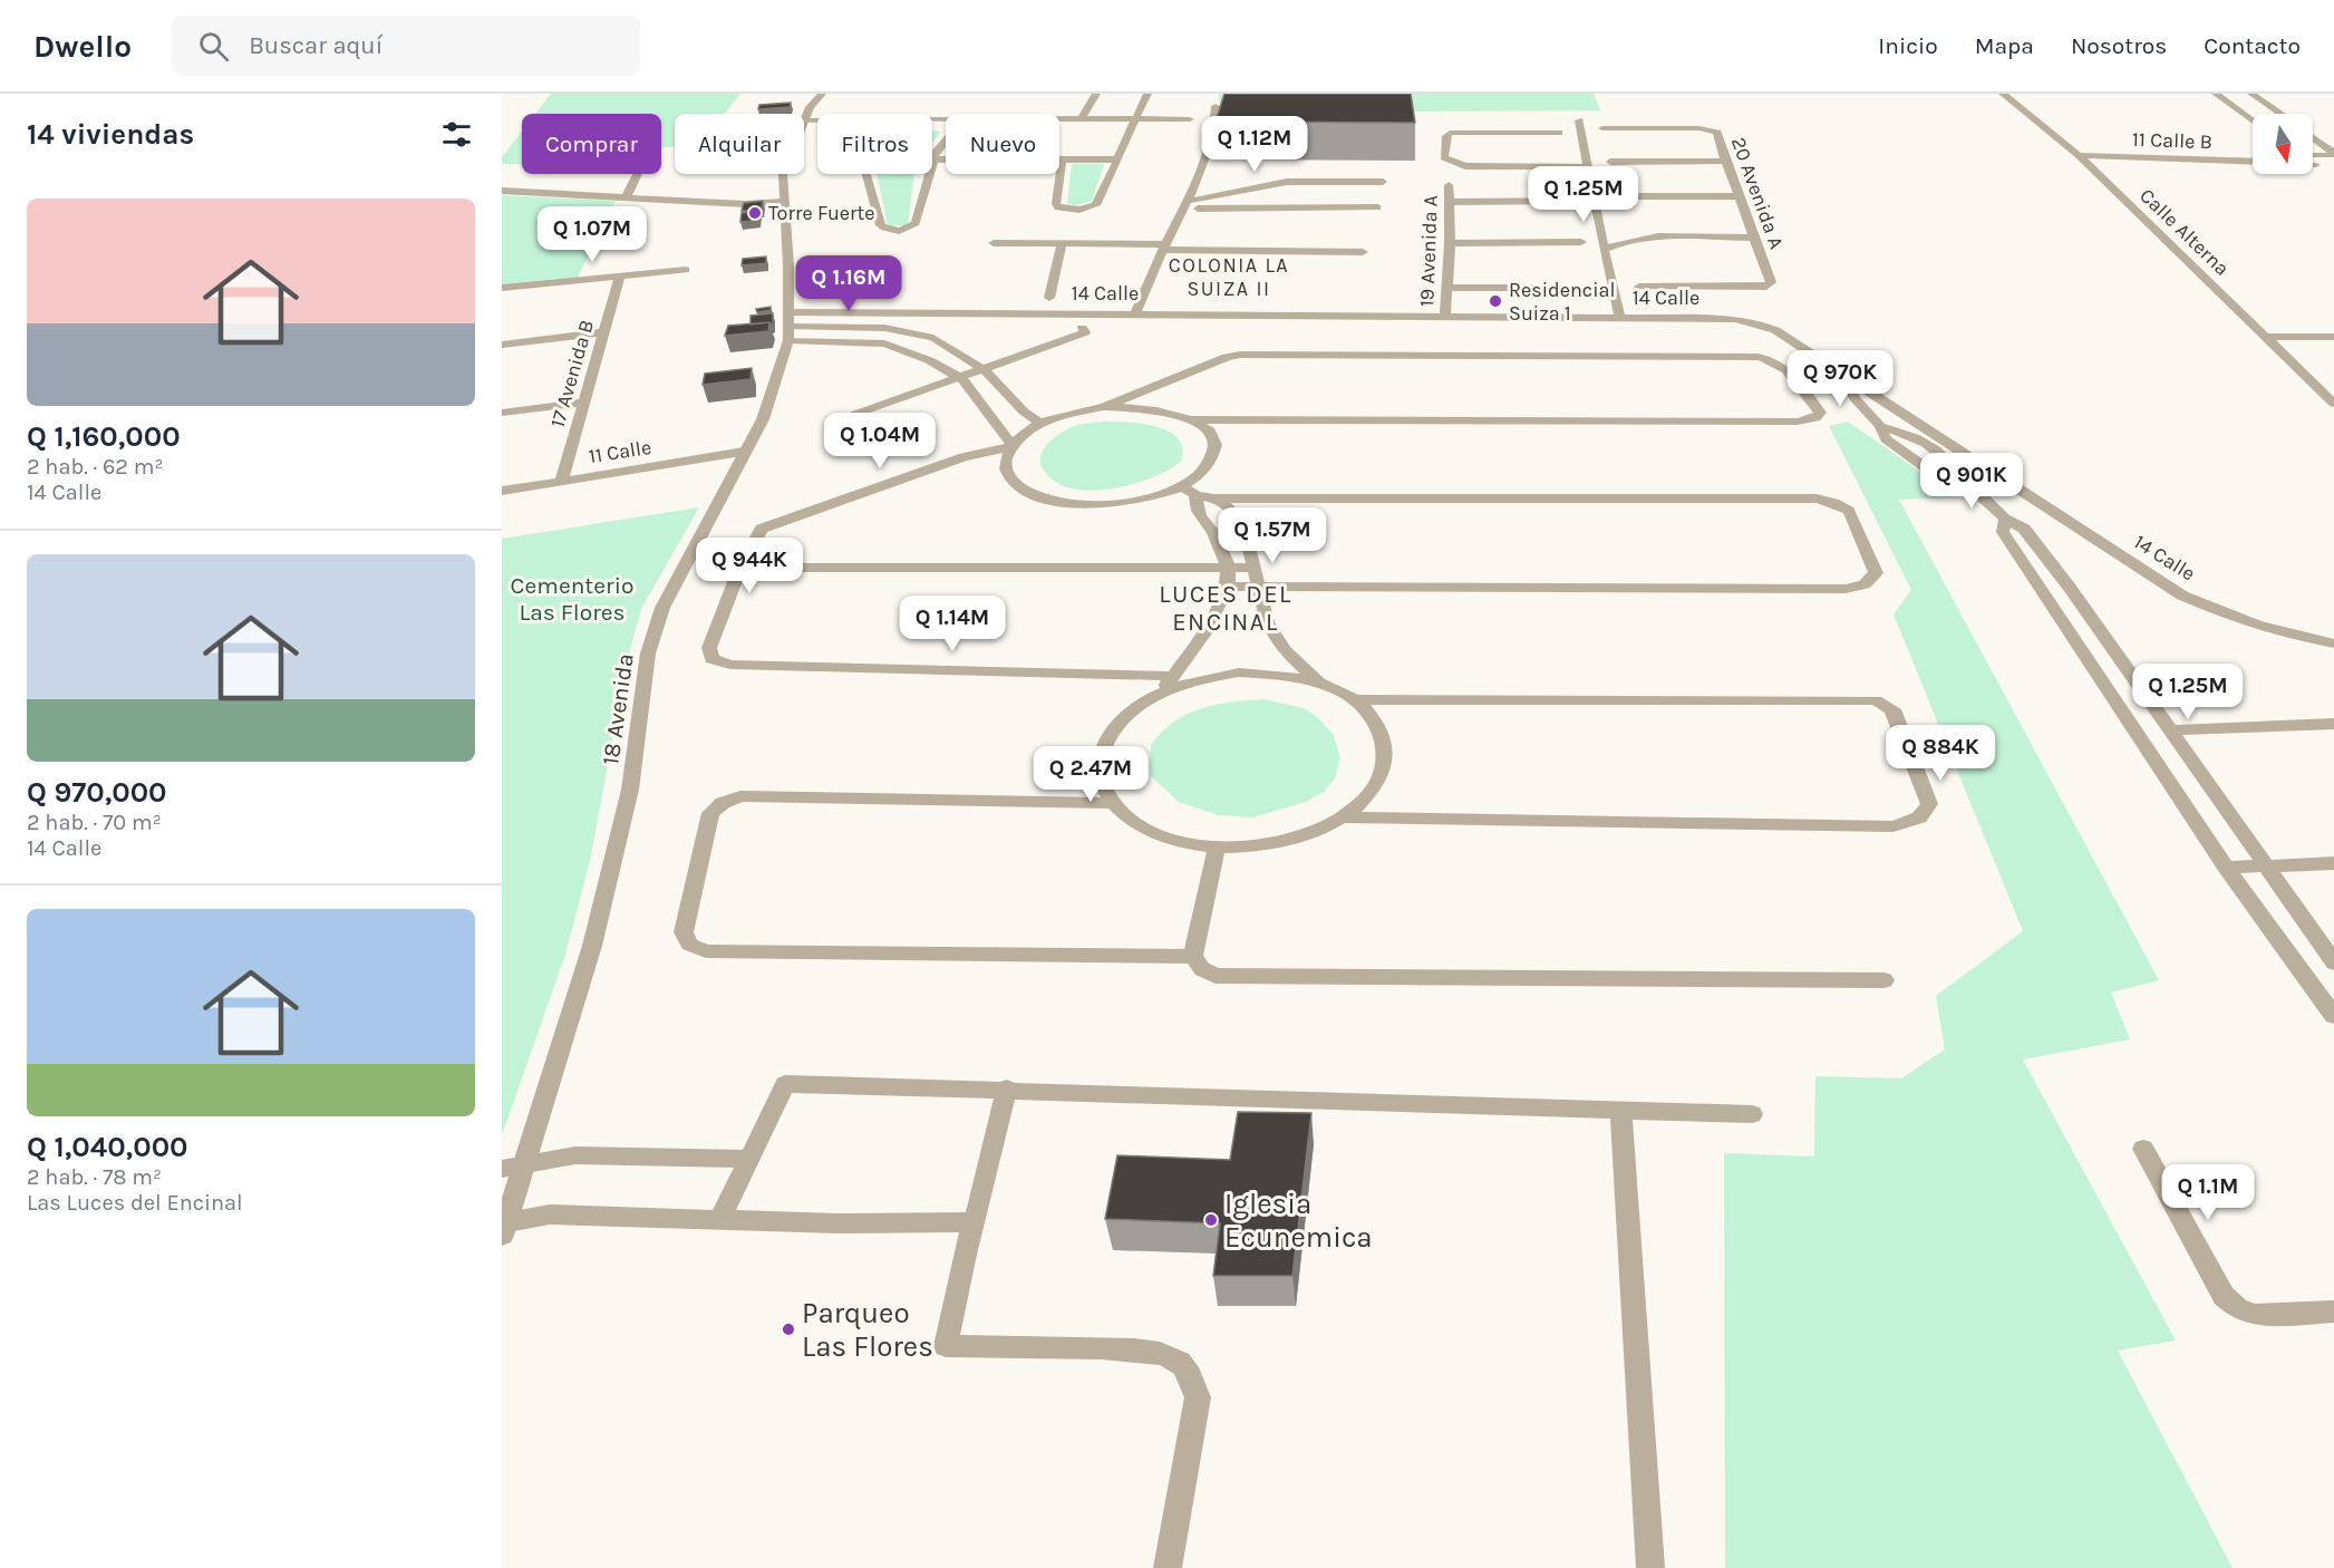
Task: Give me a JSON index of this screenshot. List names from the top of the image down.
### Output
{
  "streets": {
    "street": [
      "11 Calle B",
      "20 Avenida A",
      "Calle Alterna",
      "19 Avenida A",
      "14 Calle",
      "17 Avenida B",
      "11 Calle",
      "18 Avenida"
    ]
  },
  "crossings": [
    ["11 Calle B", "Calle Alterna"],
    ["20 Avenida A", "14 Calle"],
    ["19 Avenida A", "14 Calle"],
    ["14 Calle", "18 Avenida"],
    ["17 Avenida B", "11 Calle"],
    ["11 Calle", "18 Avenida"]
  ],
  "districts": ["COLONIA LA SUIZA II", "LUCES DEL ENCINAL"],
  "parks": ["Cementerio Las Flores"],
  "places": [
    "Torre Fuerte",
    "Residencial Suiza 1",
    "Iglesia Ecunemica",
    "Parqueo Las Flores"
  ],
  "north": "bottom",
  "page": {
    "header": "Dwello",
    "search": "Buscar aquí",
    "nav": [
      "Inicio",
      "Mapa",
      "Nosotros",
      "Contacto"
    ],
    "heading": "14 viviendas",
    "chip": [
      "Comprar",
      "Alquilar",
      "Filtros",
      "Nuevo"
    ],
    "price": [
      "Q 1.12M",
      "Q 1.25M",
      "Q 1.07M",
      "Q 1.16M",
      "Q 970K",
      "Q 1.04M",
      "Q 901K",
      "Q 1.57M",
      "Q 944K",
      "Q 1.14M",
      "Q 1.25M",
      "Q 884K",
      "Q 2.47M",
      "Q 1.1M"
    ],
    "list": [
      {
        "name": "Q 1,160,000",
        "note": "2 hab. · 62 m² · 14 Calle"
      },
      {
        "name": "Q 970,000",
        "note": "2 hab. · 70 m² · 14 Calle"
      },
      {
        "name": "Q 1,040,000",
        "note": "2 hab. · 78 m² · Las Luces del Encinal"
      }
    ]
  }
}
